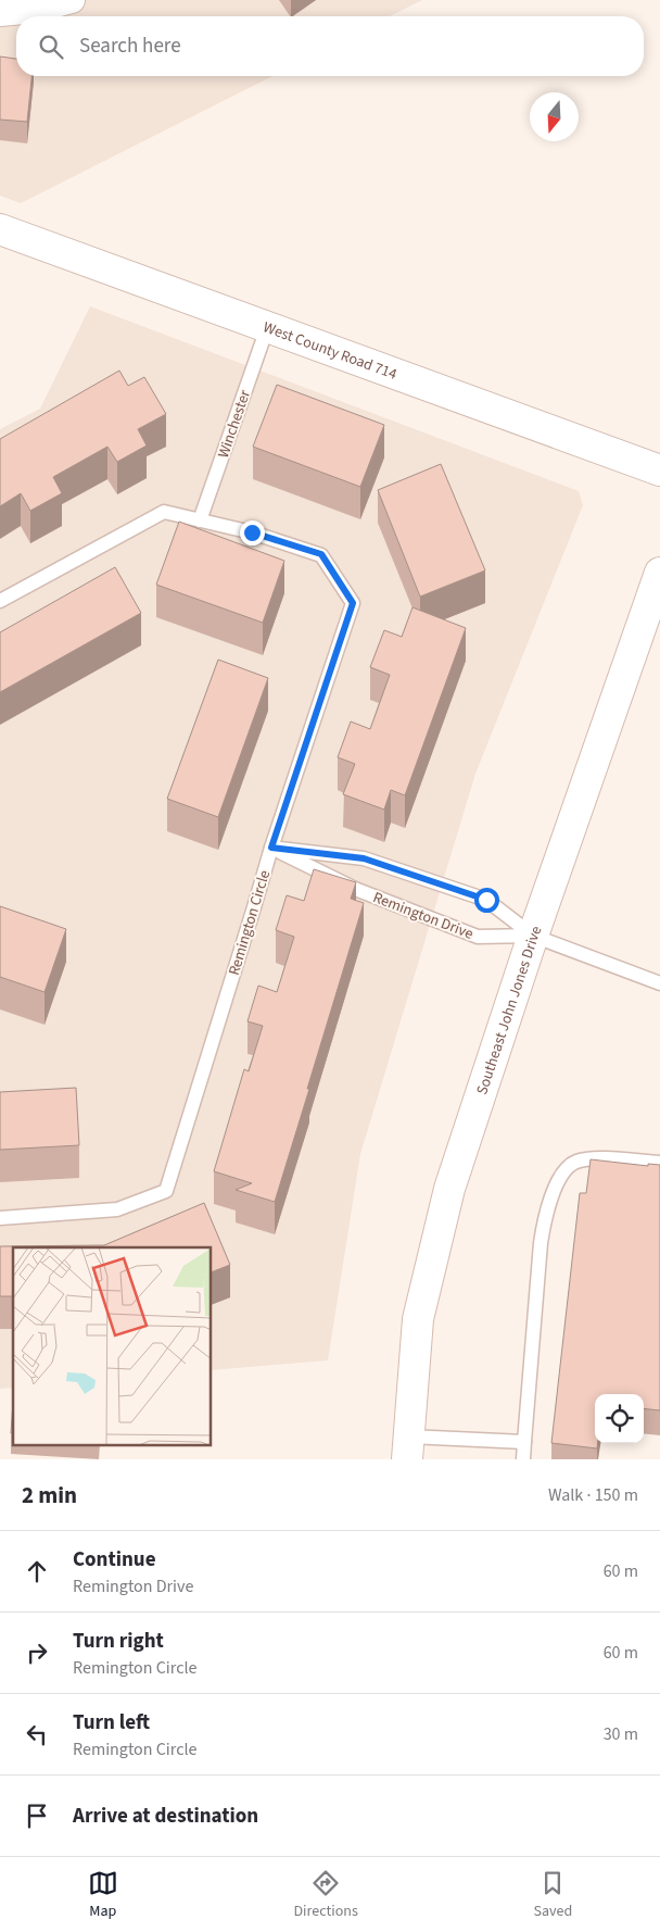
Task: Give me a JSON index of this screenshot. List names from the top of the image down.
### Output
{
  "streets": {
    "main road": ["West County Road 714", "Southeast John Jones Drive"],
    "lane": ["Winchester", "Remington Drive", "Remington Circle"]
  },
  "crossings": [
    ["West County Road 714", "Winchester"],
    ["Winchester", "Remington Circle"],
    ["Remington Drive", "Remington Circle"],
    ["Remington Drive", "Southeast John Jones Drive"]
  ],
  "north": "bottom",
  "page": {
    "search": "Search here",
    "heading": ["2 min", "Walk · 150 m"],
    "list": [
      ["Continue", "Remington Drive", "60 m"],
      ["Turn right", "Remington Circle", "60 m"],
      ["Turn left", "Remington Circle", "30 m"],
      "Arrive at destination"
    ],
    "nav": ["Map", "Directions", "Saved"]
  }
}
